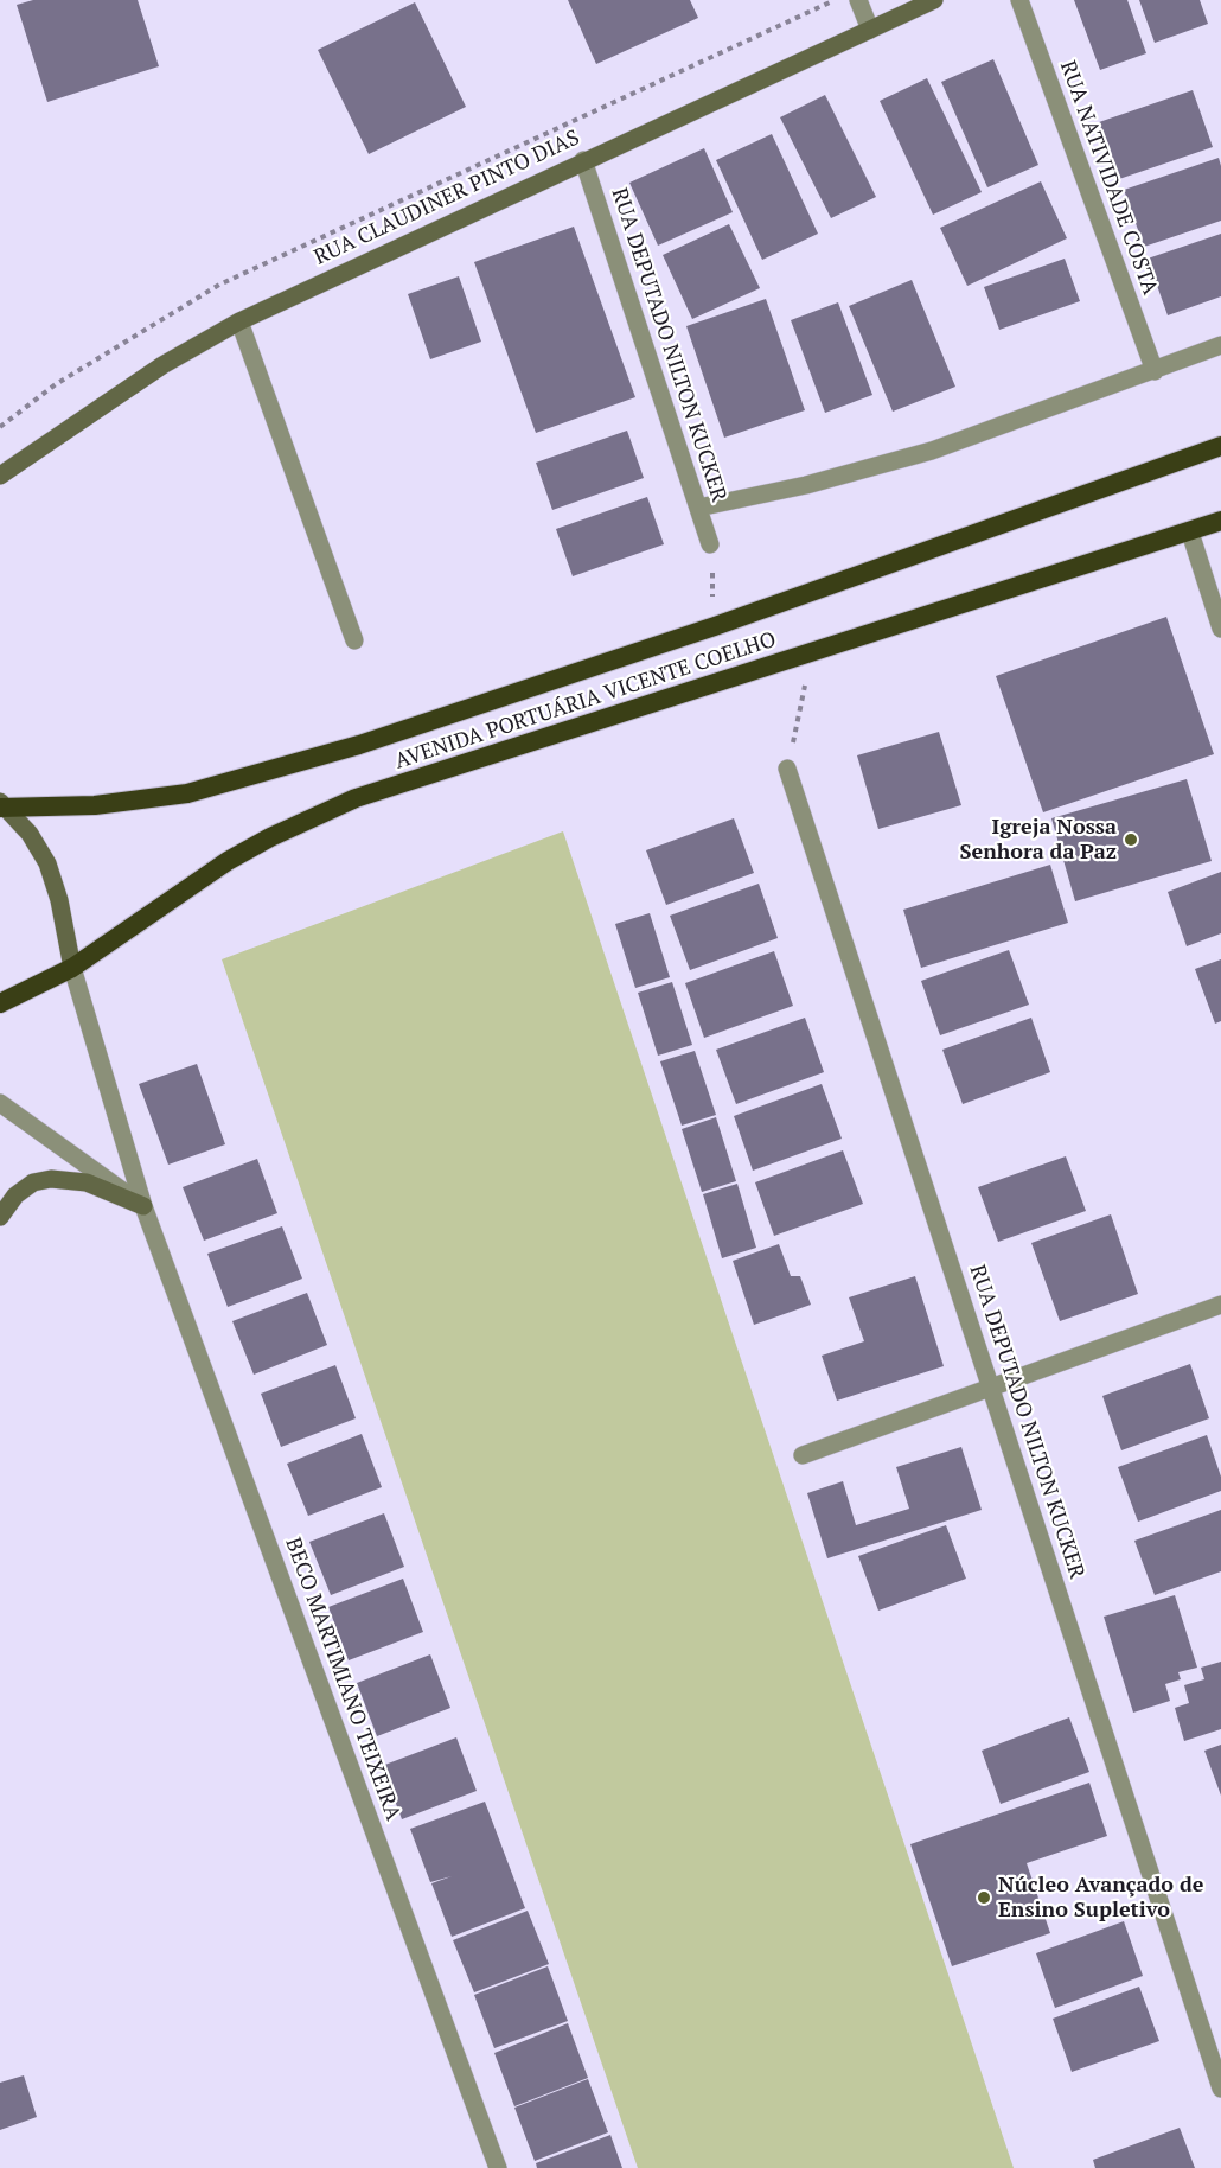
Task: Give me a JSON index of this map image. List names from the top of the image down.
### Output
{
  "streets": {
    "highway": ["AVENIDA PORTUÁRIA VICENTE COELHO"],
    "main road": ["RUA CLAUDINER PINTO DIAS"],
    "street": ["RUA NATIVIDADE COSTA", "RUA DEPUTADO NILTON KUCKER", "BECO MARTIMIANO TEIXEIRA"]
  },
  "crossings": [
    ["RUA CLAUDINER PINTO DIAS", "RUA DEPUTADO NILTON KUCKER"],
    ["AVENIDA PORTUÁRIA VICENTE COELHO", "BECO MARTIMIANO TEIXEIRA"]
  ],
  "places": ["Igreja Nossa Senhora da Paz", "Núcleo Avançado de Ensino Supletivo"]
}
